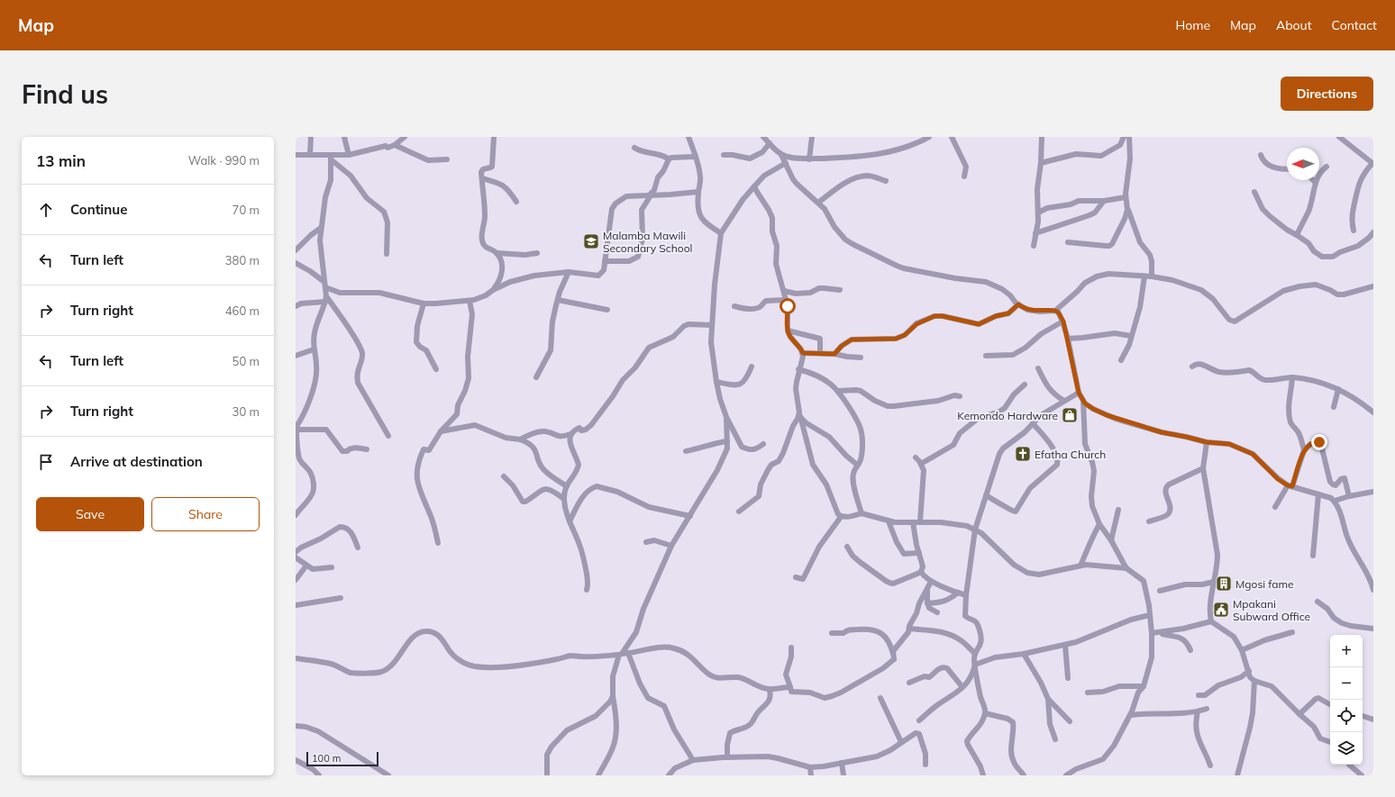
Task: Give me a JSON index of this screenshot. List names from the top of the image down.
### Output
{
  "places": {
    "school or university": ["Malamba Mawili Secondary School"],
    "shop": ["Kemondo Hardware"],
    "church": ["Efatha Church"],
    "building": ["Mgosi fame"],
    "public building": ["Mpakani Subward Office"]
  },
  "scale_bar": "100 m",
  "north": "left",
  "page": {
    "header": "Map",
    "nav": [
      "Home",
      "Map",
      "About",
      "Contact"
    ],
    "buttons": [
      "Directions",
      ["Save", "Share"]
    ],
    "title": "Find us",
    "heading": ["13 min", "Walk · 990 m"],
    "list": [
      ["Continue", "70 m"],
      ["Turn left", "380 m"],
      ["Turn right", "460 m"],
      ["Turn left", "50 m"],
      ["Turn right", "30 m"],
      "Arrive at destination"
    ],
    "map_buttons": ["+", "−"],
    "scale": "100 m"
  }
}
